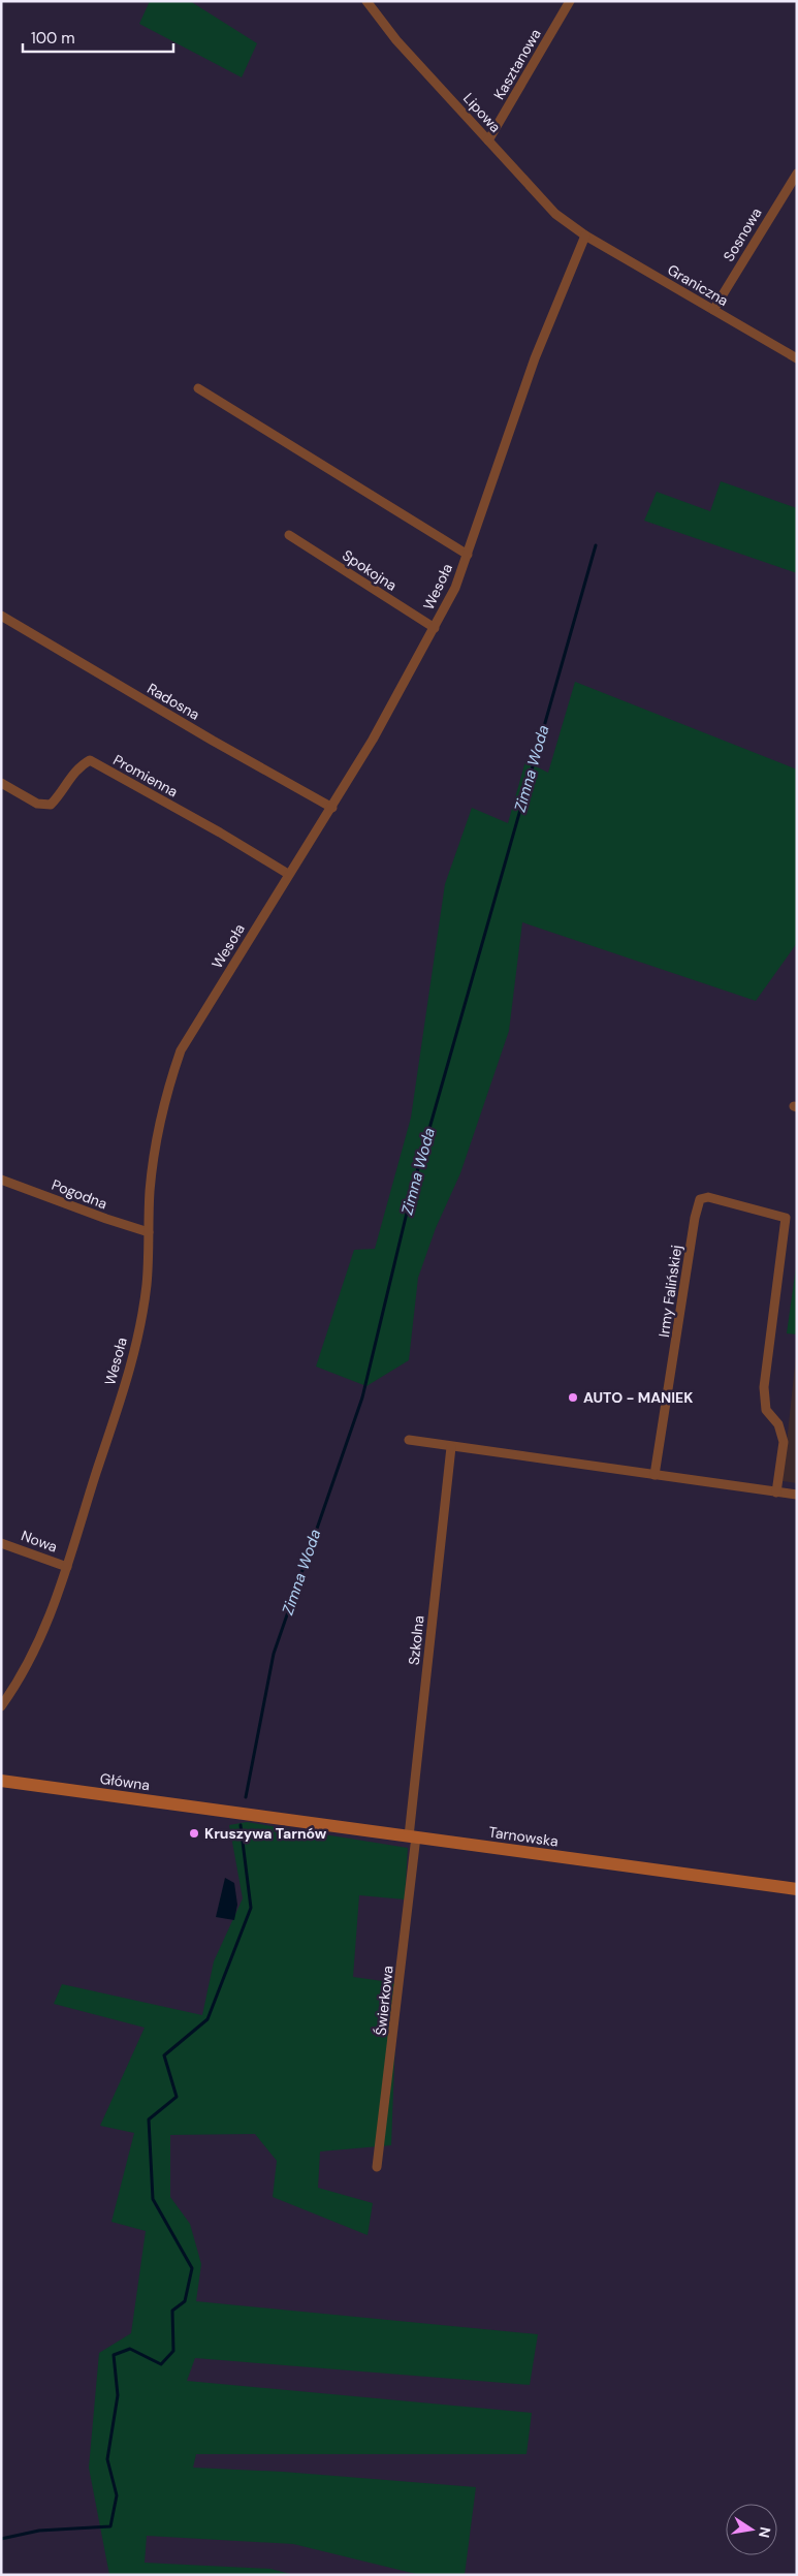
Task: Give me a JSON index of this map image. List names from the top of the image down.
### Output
{
  "streets": {
    "street": [
      "Kasztanowa",
      "Lipowa",
      "Sosnowa",
      "Graniczna",
      "Spokojna",
      "Wesoła",
      "Radosna",
      "Promienna",
      "Pogodna",
      "Irmy Falińskiej",
      "Nowa",
      "Szkolna",
      "Główna",
      "Tarnowska",
      "Świerkowa"
    ]
  },
  "crossings": [
    ["Kasztanowa", "Lipowa"],
    ["Lipowa", "Graniczna"],
    ["Lipowa", "Wesoła"],
    ["Sosnowa", "Graniczna"],
    ["Graniczna", "Wesoła"],
    ["Spokojna", "Wesoła"],
    ["Wesoła", "Radosna"],
    ["Wesoła", "Promienna"],
    ["Wesoła", "Pogodna"],
    ["Wesoła", "Nowa"],
    ["Szkolna", "Tarnowska"],
    ["Szkolna", "Świerkowa"],
    ["Główna", "Tarnowska"],
    ["Tarnowska", "Świerkowa"]
  ],
  "water": ["Zimna Woda"],
  "places": ["AUTO - MANIEK", "Kruszywa Tarnów"],
  "scale_bar": "100 m",
  "north": "right"
}
